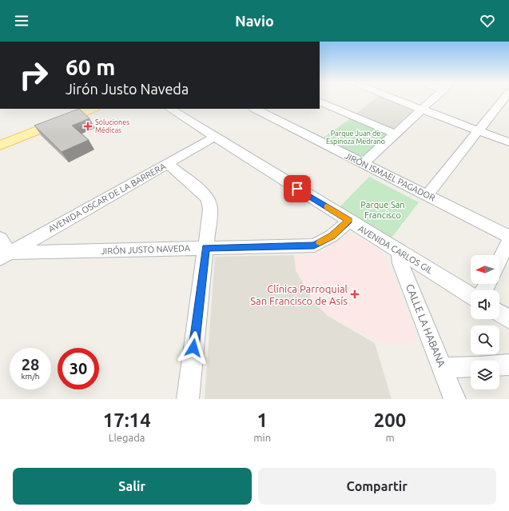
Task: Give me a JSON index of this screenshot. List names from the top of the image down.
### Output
{
  "streets": {
    "street": [
      "JIRÓN ISMAEL PAGADOR",
      "AVENIDA OSCAR DE LA BARRERA",
      "JIRÓN JUSTO NAVEDA",
      "AVENIDA CARLOS GIL",
      "CALLE LA HABANA"
    ]
  },
  "crossings": [
    ["AVENIDA OSCAR DE LA BARRERA", "JIRÓN JUSTO NAVEDA"],
    ["AVENIDA OSCAR DE LA BARRERA", "AVENIDA CARLOS GIL"],
    ["JIRÓN JUSTO NAVEDA", "AVENIDA CARLOS GIL"],
    ["AVENIDA CARLOS GIL", "CALLE LA HABANA"]
  ],
  "parks": ["Parque Juan de Espinoza Medrano", "Parque San Francisco"],
  "places": {
    "health": ["Soluciones Médicas", "Clínica Parroquial San Francisco de Asís"]
  },
  "north": "left",
  "page": {
    "header": "Navio",
    "turn": ["60 m", "Jirón Justo Naveda"],
    "speed": "28 km/h",
    "limit": "30",
    "eta": [
      "17:14",
      "Llegada",
      "1",
      "min",
      "200",
      "m"
    ],
    "buttons": ["Salir", "Compartir"]
  }
}
